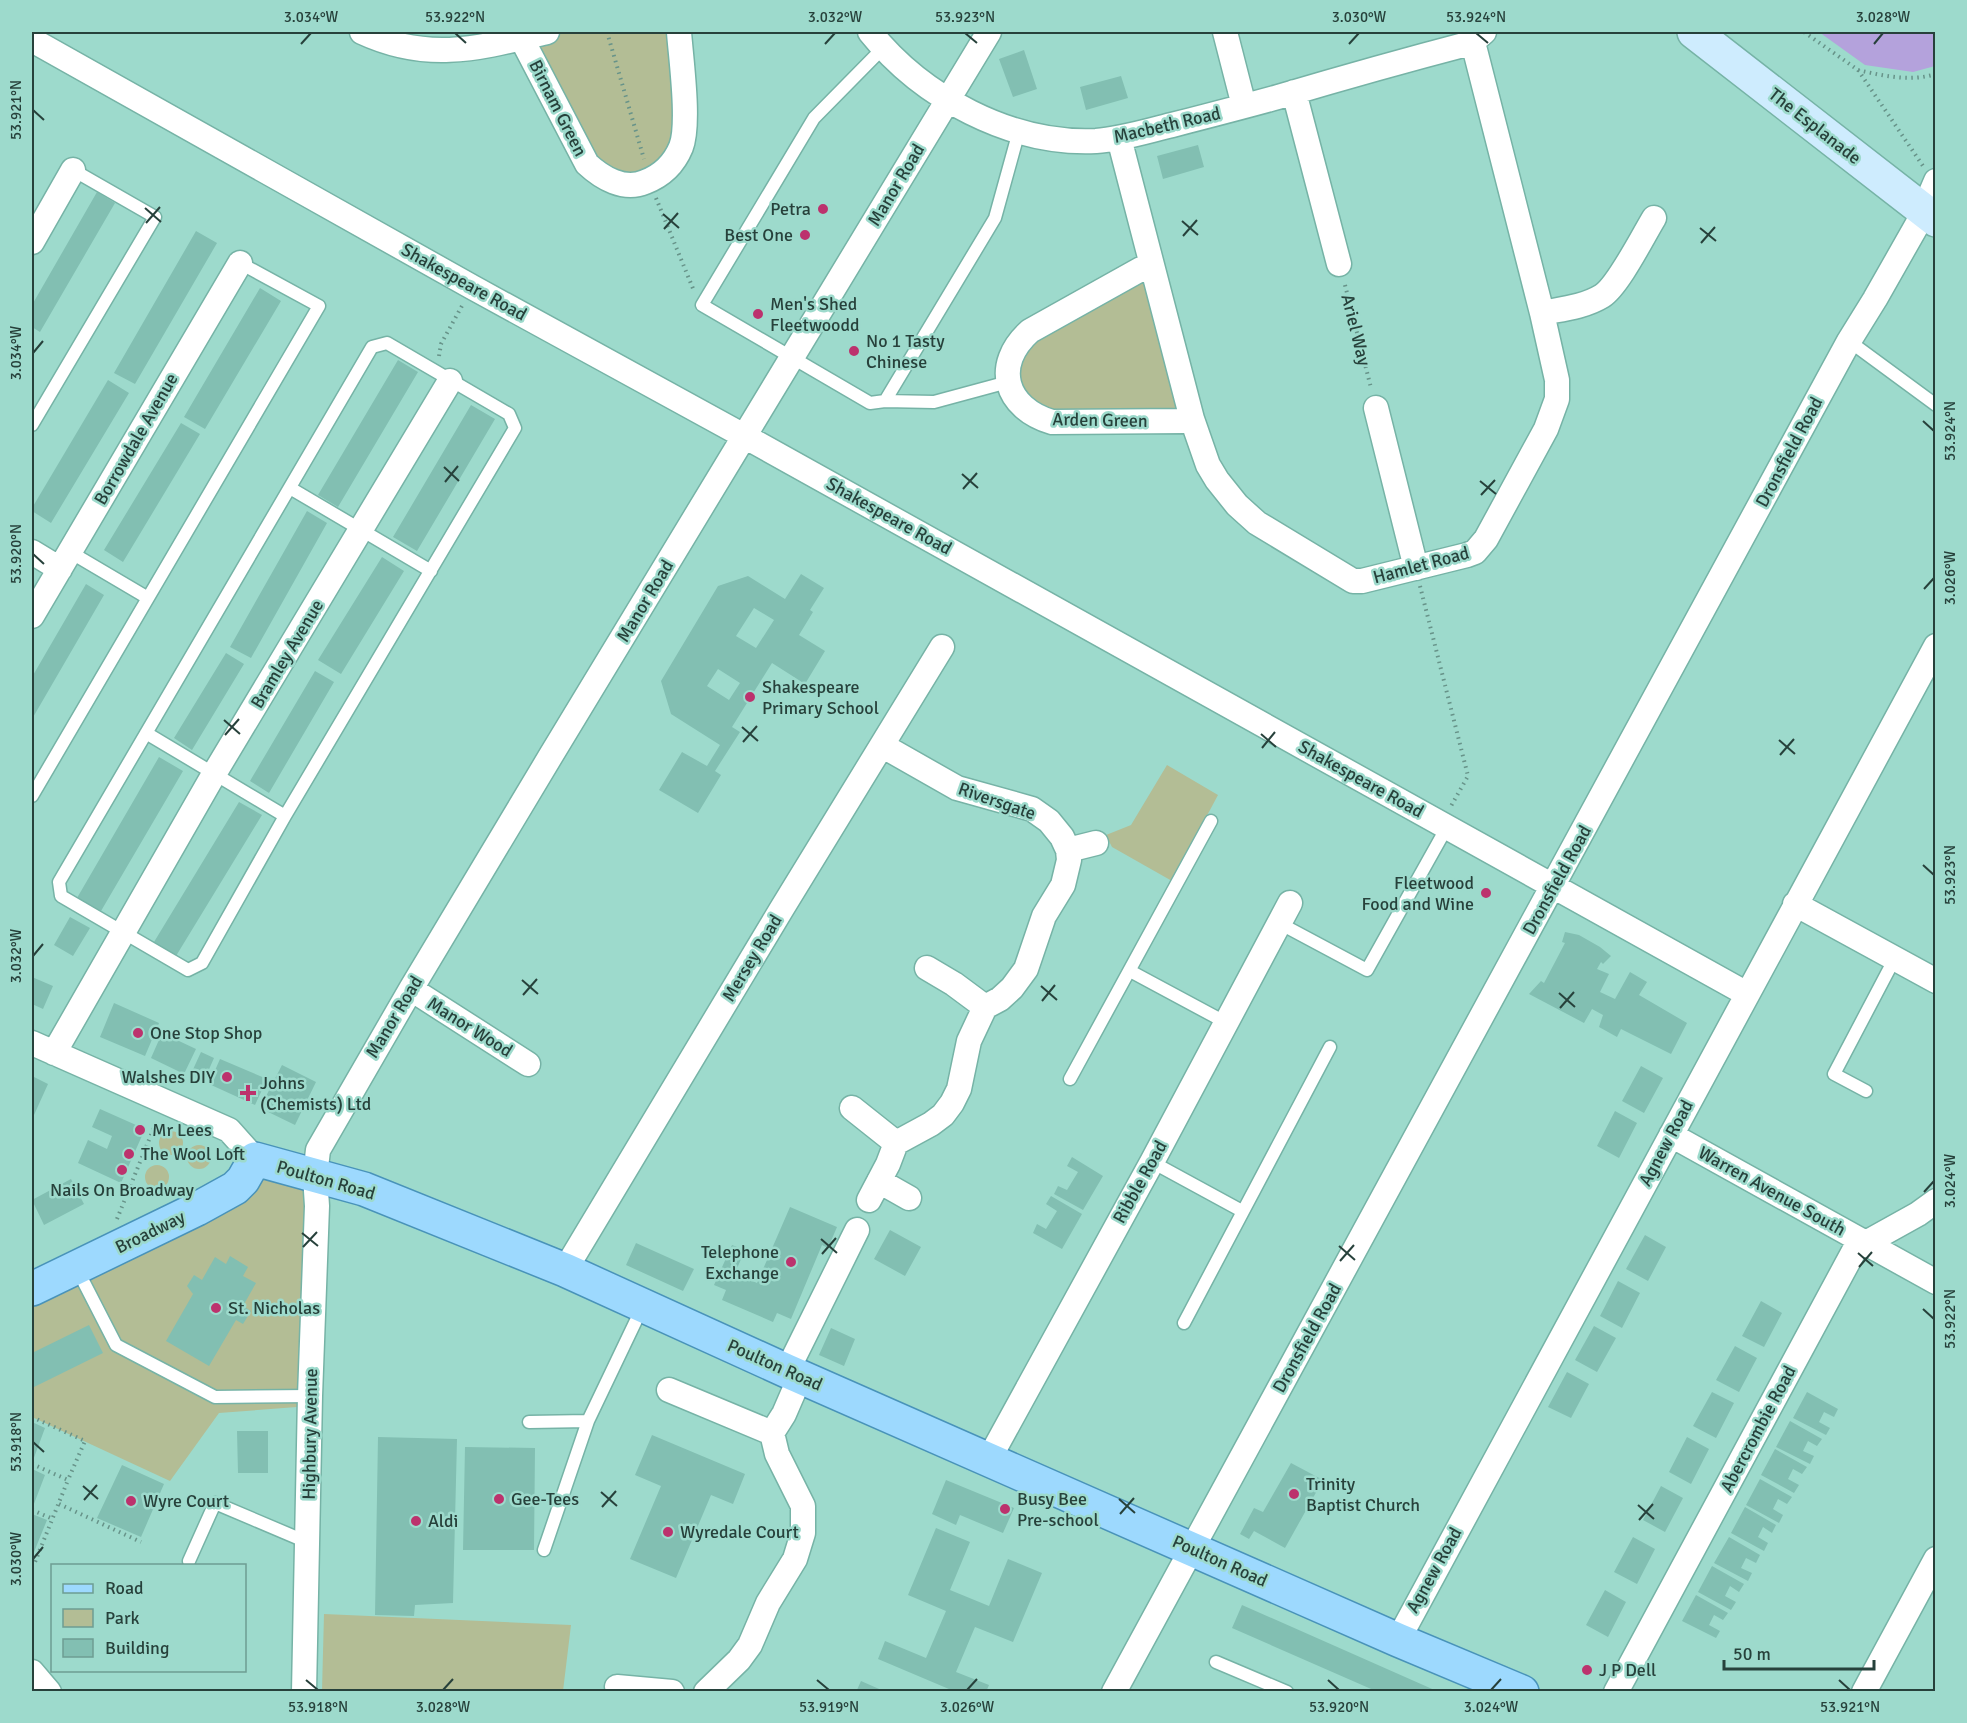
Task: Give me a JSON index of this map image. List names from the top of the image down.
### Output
{
  "streets": {
    "main road": ["Poulton Road", "Broadway"],
    "street": [
      "Birnam Green",
      "Macbeth Road",
      "The Esplanade",
      "Manor Road",
      "Shakespeare Road",
      "Arden Green",
      "Borrowdale Avenue",
      "Dronsfield Road",
      "Hamlet Road",
      "Bramley Avenue",
      "Riversgate",
      "Mersey Road",
      "Manor Wood",
      "Agnew Road",
      "Ribble Road",
      "Warren Avenue South",
      "Abercrombie Road",
      "Highbury Avenue"
    ],
    "path": ["Ariel Way"]
  },
  "crossings": [
    ["Macbeth Road", "Manor Road"],
    ["Macbeth Road", "Hamlet Road"],
    ["The Esplanade", "Dronsfield Road"],
    ["Manor Road", "Shakespeare Road"],
    ["Manor Road", "Manor Wood"],
    ["Manor Road", "Poulton Road"],
    ["Manor Road", "Highbury Avenue"],
    ["Shakespeare Road", "Dronsfield Road"],
    ["Shakespeare Road", "Agnew Road"],
    ["Arden Green", "Hamlet Road"],
    ["Dronsfield Road", "Poulton Road"],
    ["Bramley Avenue", "Poulton Road"],
    ["Riversgate", "Mersey Road"],
    ["Mersey Road", "Poulton Road"],
    ["Agnew Road", "Poulton Road"],
    ["Agnew Road", "Warren Avenue South"],
    ["Poulton Road", "Ribble Road"],
    ["Poulton Road", "Broadway"],
    ["Poulton Road", "Highbury Avenue"],
    ["Warren Avenue South", "Abercrombie Road"]
  ],
  "places": {
    "other": [
      "Petra",
      "Best One",
      "Men's Shed Fleetwoodd",
      "No 1 Tasty Chinese",
      "Shakespeare Primary School",
      "Fleetwood Food and Wine",
      "One Stop Shop",
      "Walshes DIY",
      "Mr Lees",
      "The Wool Loft",
      "Nails On Broadway",
      "Telephone Exchange",
      "St. Nicholas",
      "Trinity Baptist Church",
      "Gee-Tees",
      "Wyre Court",
      "Busy Bee Pre-school",
      "Aldi",
      "Wyredale Court",
      "J P Dell"
    ],
    "health": ["Johns (Chemists) Ltd"]
  },
  "legend": ["Road", "Park", "Building"],
  "scale_bar": "50 m",
  "coordinates": [
    "3.034°W",
    "53.922°N",
    "3.032°W",
    "53.923°N",
    "3.030°W",
    "53.924°N",
    "3.028°W",
    "53.921°N",
    "53.920°N",
    "3.026°W",
    "3.024°W",
    "53.918°N",
    "53.919°N"
  ]
}
